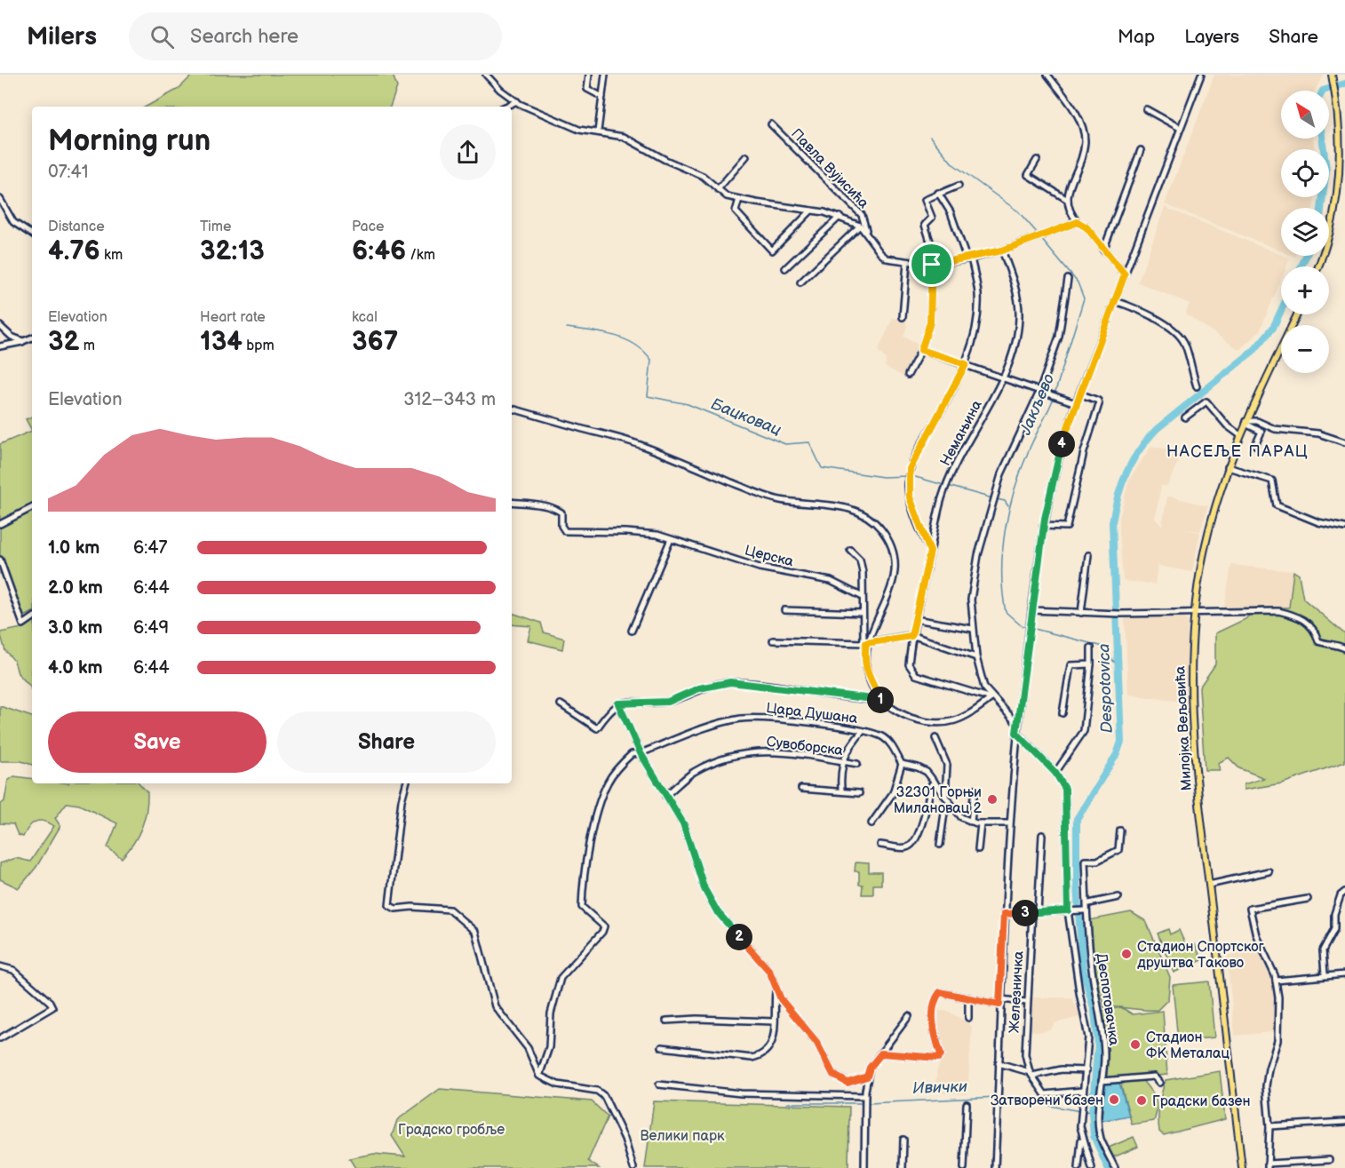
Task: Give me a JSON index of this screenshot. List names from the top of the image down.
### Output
{
  "streets": {
    "main road": ["Милојка Вељовића"],
    "street": [
      "Павла Вујисића",
      "Немањина",
      "Церска",
      "Цара Душана",
      "Сувоборска",
      "Железничка",
      "Деспотовачка"
    ]
  },
  "districts": ["НАСЕЉЕ ПАРАЦ"],
  "water": [
    "Јакљево",
    "Бацковац",
    "Despotovica",
    "Ивички"
  ],
  "parks": ["Градско гробље", "Велики парк"],
  "places": [
    "32301 Горњи Милановац 2",
    "Стадион Спортског друштва Таково",
    "Стадион ФК Металац",
    "Затворени базен",
    "Градски базен"
  ],
  "north": "top left",
  "page": {
    "header": "Milers",
    "search": "Search here",
    "nav": ["Map", "Layers", "Share"],
    "map_buttons": ["+", "−"],
    "heading": ["Morning run", "07:41"],
    "stats": [
      ["Distance", "4.76 km"],
      ["Time", "32:13"],
      ["Pace", "6:46 /km"],
      ["Elevation", "32 m"],
      ["Heart rate", "134 bpm"],
      ["kcal", "367"]
    ],
    "chart": ["Elevation", "312–343 m"],
    "pins": [
      "4",
      "1",
      "3",
      "2"
    ],
    "list": [
      {
        "name": "1.0 km",
        "note": "6:47"
      },
      {
        "name": "2.0 km",
        "note": "6:44"
      },
      {
        "name": "3.0 km",
        "note": "6:49"
      },
      {
        "name": "4.0 km",
        "note": "6:44"
      }
    ],
    "buttons": ["Save", "Share"]
  }
}
